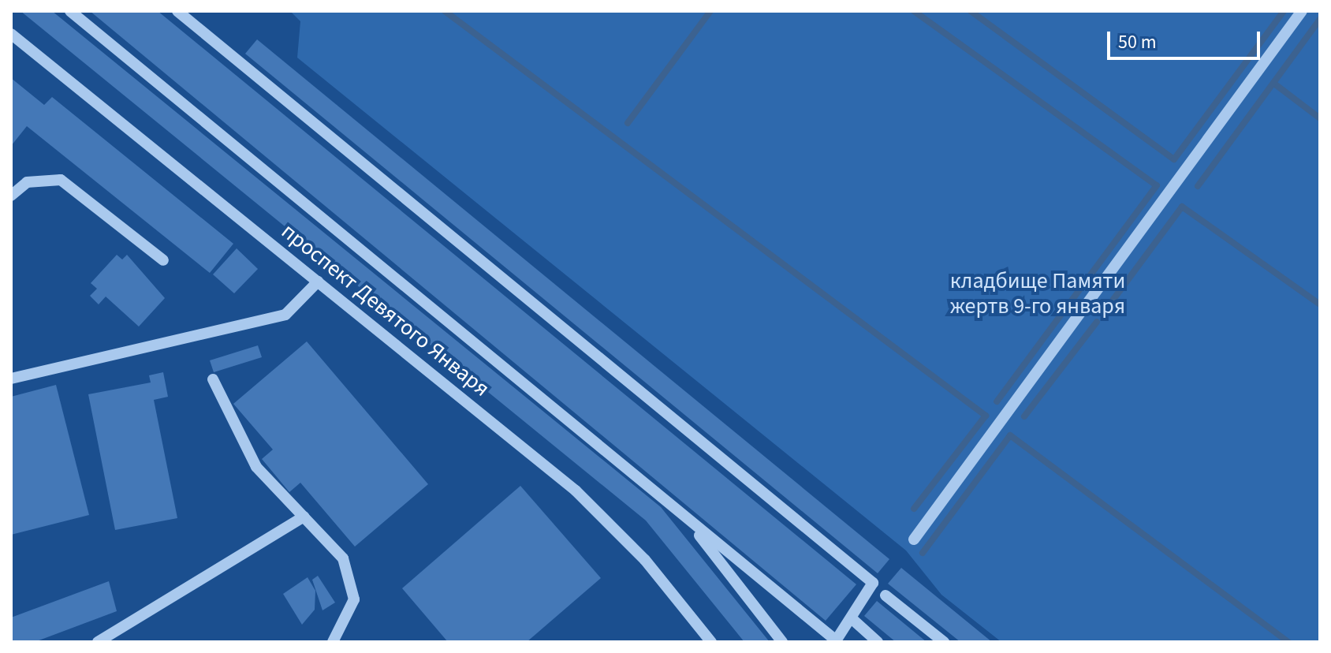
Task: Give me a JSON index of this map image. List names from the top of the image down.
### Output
{
  "streets": {
    "street": ["проспект Девятого Января"]
  },
  "parks": ["кладбище Памяти жертв 9-го января"],
  "scale_bar": "50 m"
}
